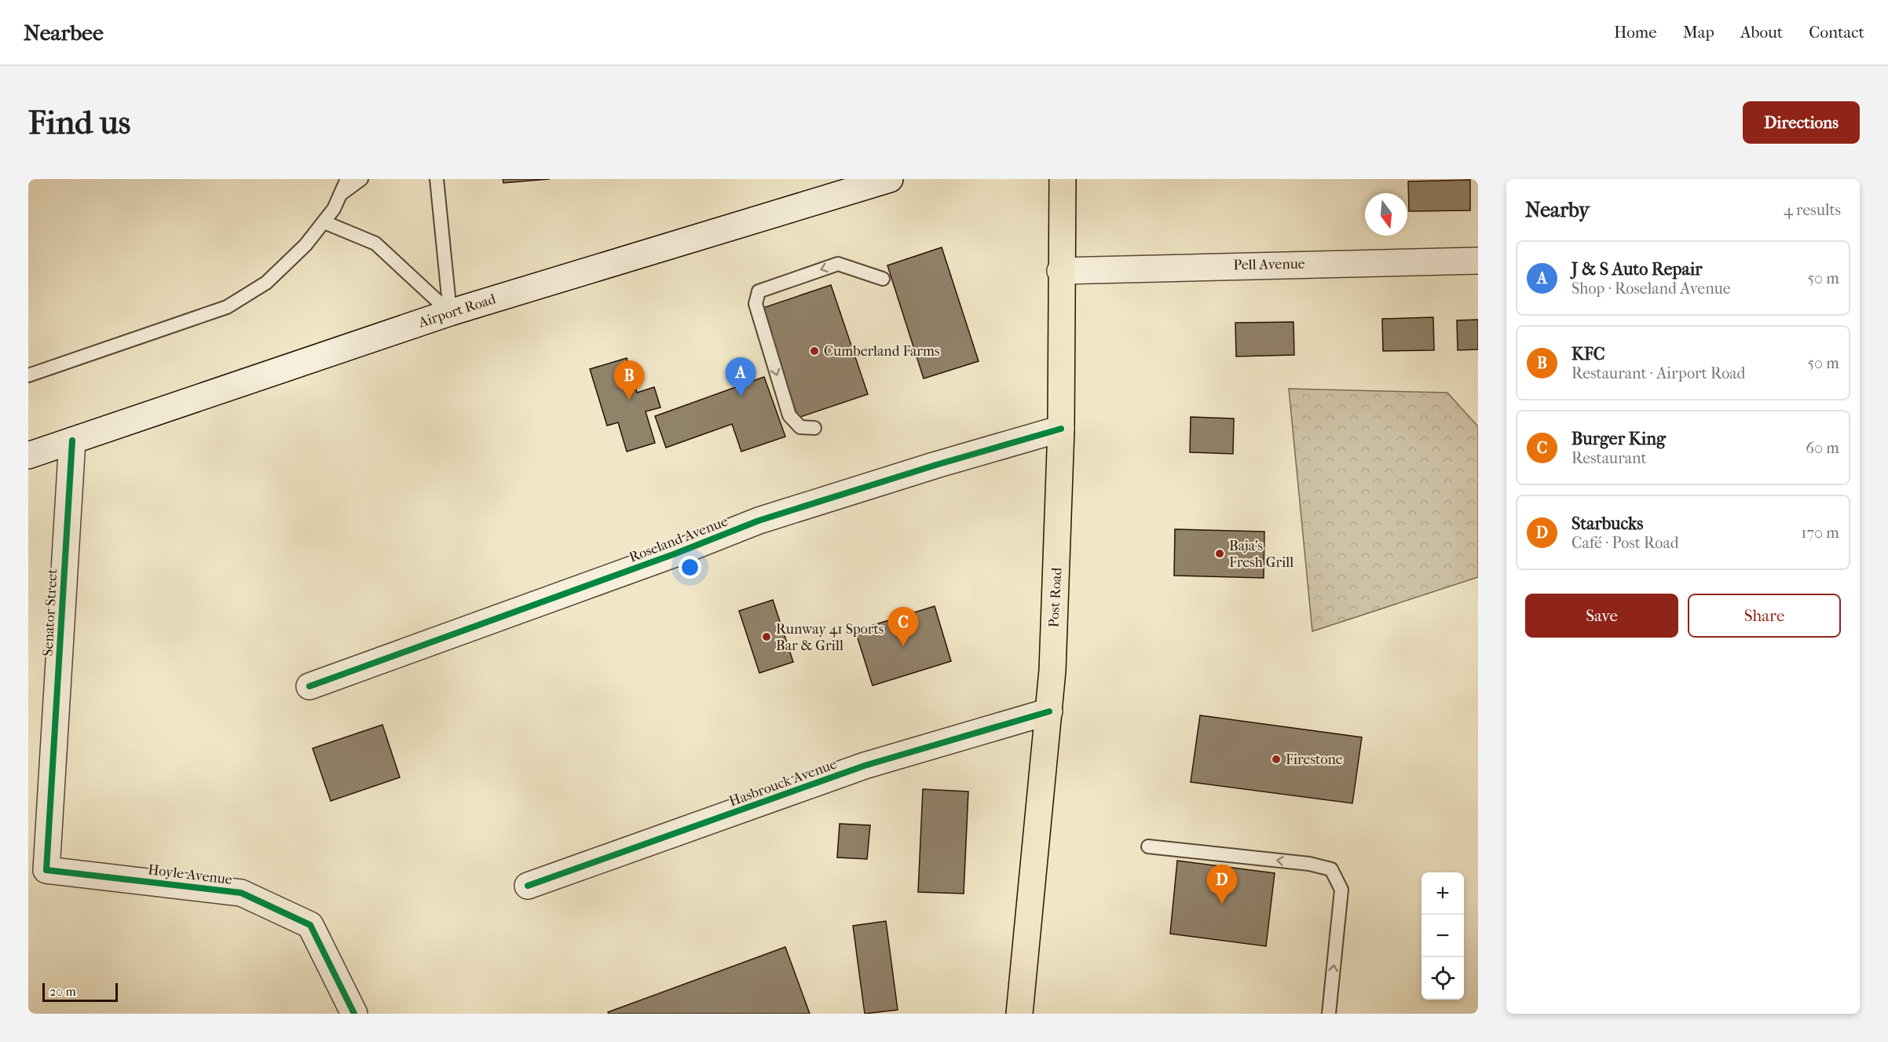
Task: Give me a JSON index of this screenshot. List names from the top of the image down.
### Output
{
  "streets": {
    "main road": ["Post Road"],
    "street": [
      "Pell Avenue",
      "Airport Road",
      "Roseland Avenue",
      "Senator Street",
      "Hasbrouck Avenue",
      "Hoyle Avenue"
    ]
  },
  "crossings": [
    ["Pell Avenue", "Post Road"],
    ["Airport Road", "Senator Street"],
    ["Roseland Avenue", "Post Road"],
    ["Post Road", "Hasbrouck Avenue"],
    ["Senator Street", "Hoyle Avenue"]
  ],
  "places": [
    "Cumberland Farms",
    "Baja's Fresh Grill",
    "Runway 41 Sports Bar & Grill",
    "Firestone"
  ],
  "scale_bar": "20 m",
  "north": "bottom",
  "page": {
    "header": "Nearbee",
    "nav": [
      "Home",
      "Map",
      "About",
      "Contact"
    ],
    "buttons": [
      "Directions",
      ["Save", "Share"]
    ],
    "title": "Find us",
    "heading": ["Nearby", "4 results"],
    "list": [
      {
        "mark": "A",
        "name": "J & S Auto Repair",
        "note": "Shop · Roseland Avenue",
        "value": "50 m"
      },
      {
        "mark": "B",
        "name": "KFC",
        "note": "Restaurant · Airport Road",
        "value": "50 m"
      },
      {
        "mark": "C",
        "name": "Burger King",
        "note": "Restaurant",
        "value": "60 m"
      },
      {
        "mark": "D",
        "name": "Starbucks",
        "note": "Café · Post Road",
        "value": "170 m"
      }
    ],
    "pins": [
      "A",
      "B",
      "C",
      "D"
    ],
    "map_buttons": ["+", "−"],
    "scale": "20 m"
  }
}
